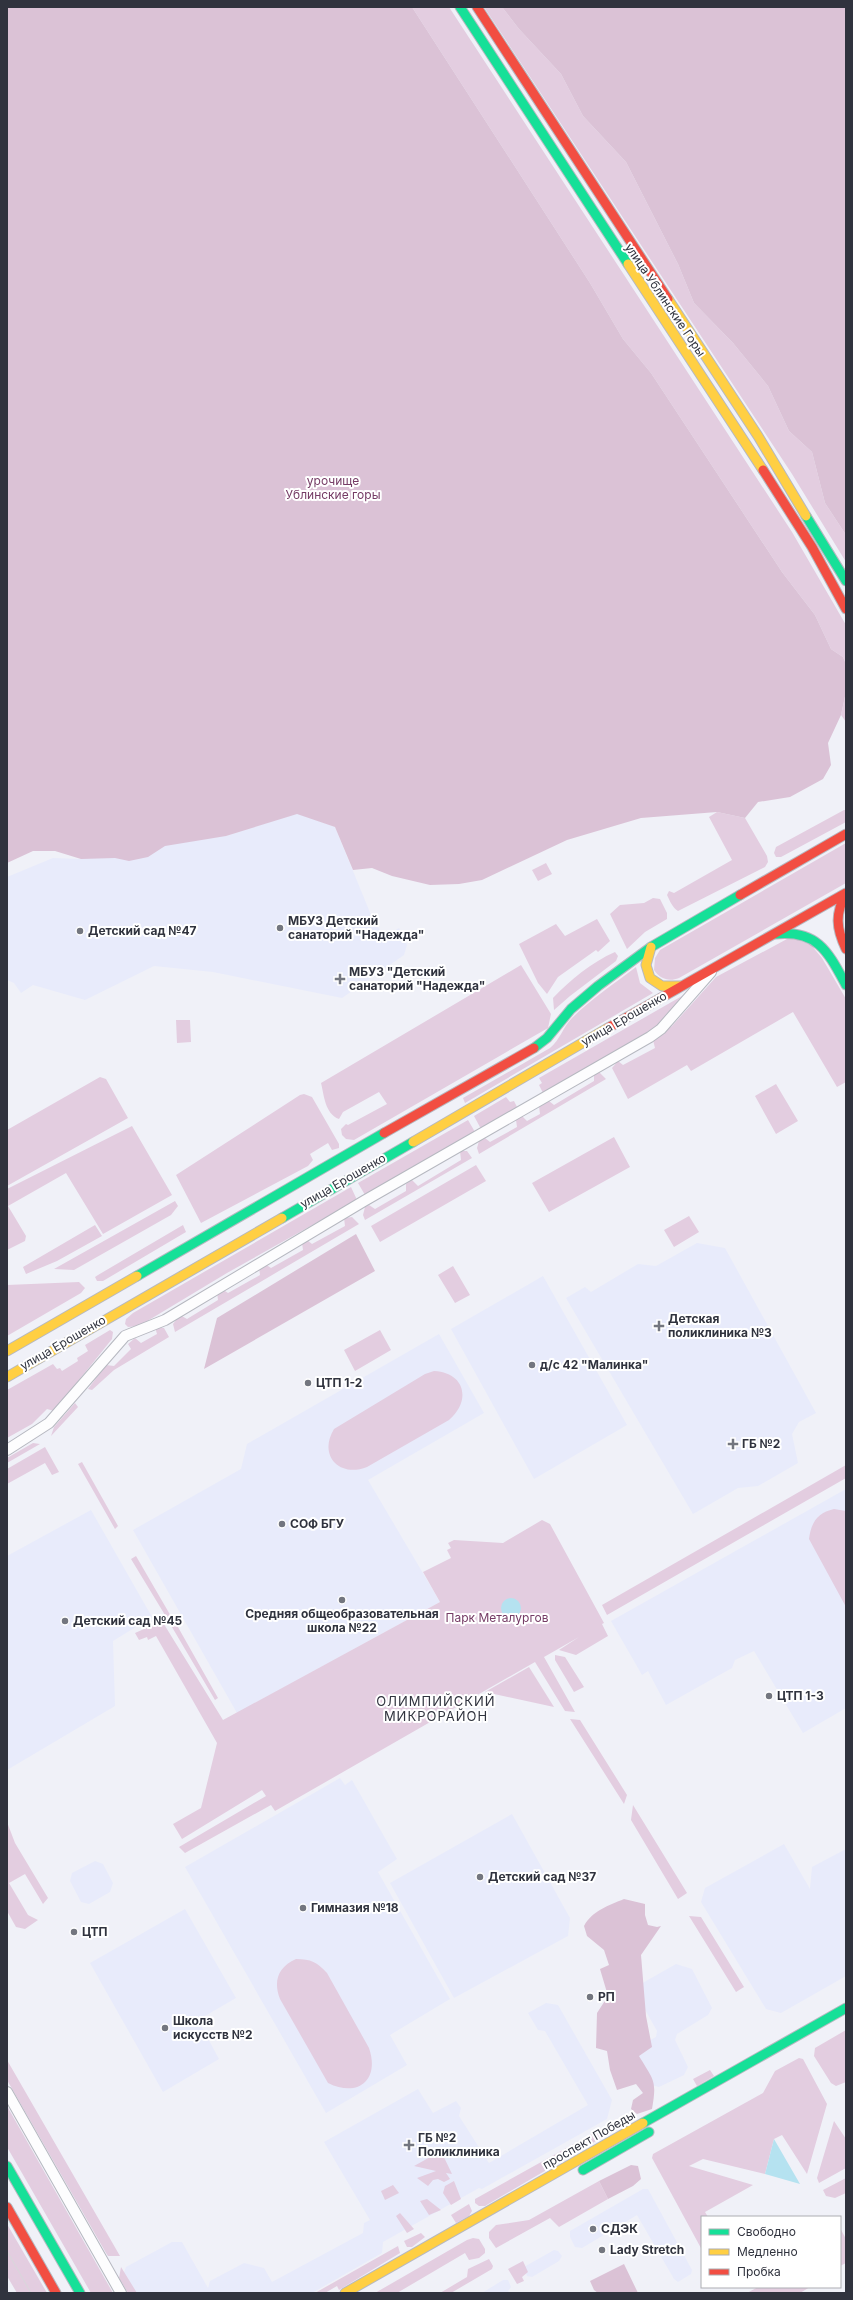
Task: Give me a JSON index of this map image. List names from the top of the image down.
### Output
{
  "streets": {
    "main road": ["улица Ублинские Горы", "улица Ерошенко", "проспект Победы"]
  },
  "districts": ["ОЛИМПИЙСКИЙ МИКРОРАЙОН"],
  "parks": ["урочище Ублинские горы", "Парк Металургов"],
  "places": {
    "other": [
      "МБУЗ Детский санаторий \"Надежда\"",
      "Детский сад №47",
      "д/с 42 \"Малинка\"",
      "ЦТП 1-2",
      "СОФ БГУ",
      "Средняя общеобразовательная школа №22",
      "Детский сад №45",
      "ЦТП 1-3",
      "Детский сад №37",
      "Гимназия №18",
      "ЦТП",
      "РП",
      "Школа искусств №2",
      "СДЭК",
      "Lady Stretch"
    ],
    "health": [
      "МБУЗ \"Детский санаторий \"Надежда\"",
      "Детская поликлиника №3",
      "ГБ №2",
      "ГБ №2 Поликлиника"
    ]
  },
  "legend": ["Свободно", "Медленно", "Пробка"]
}
